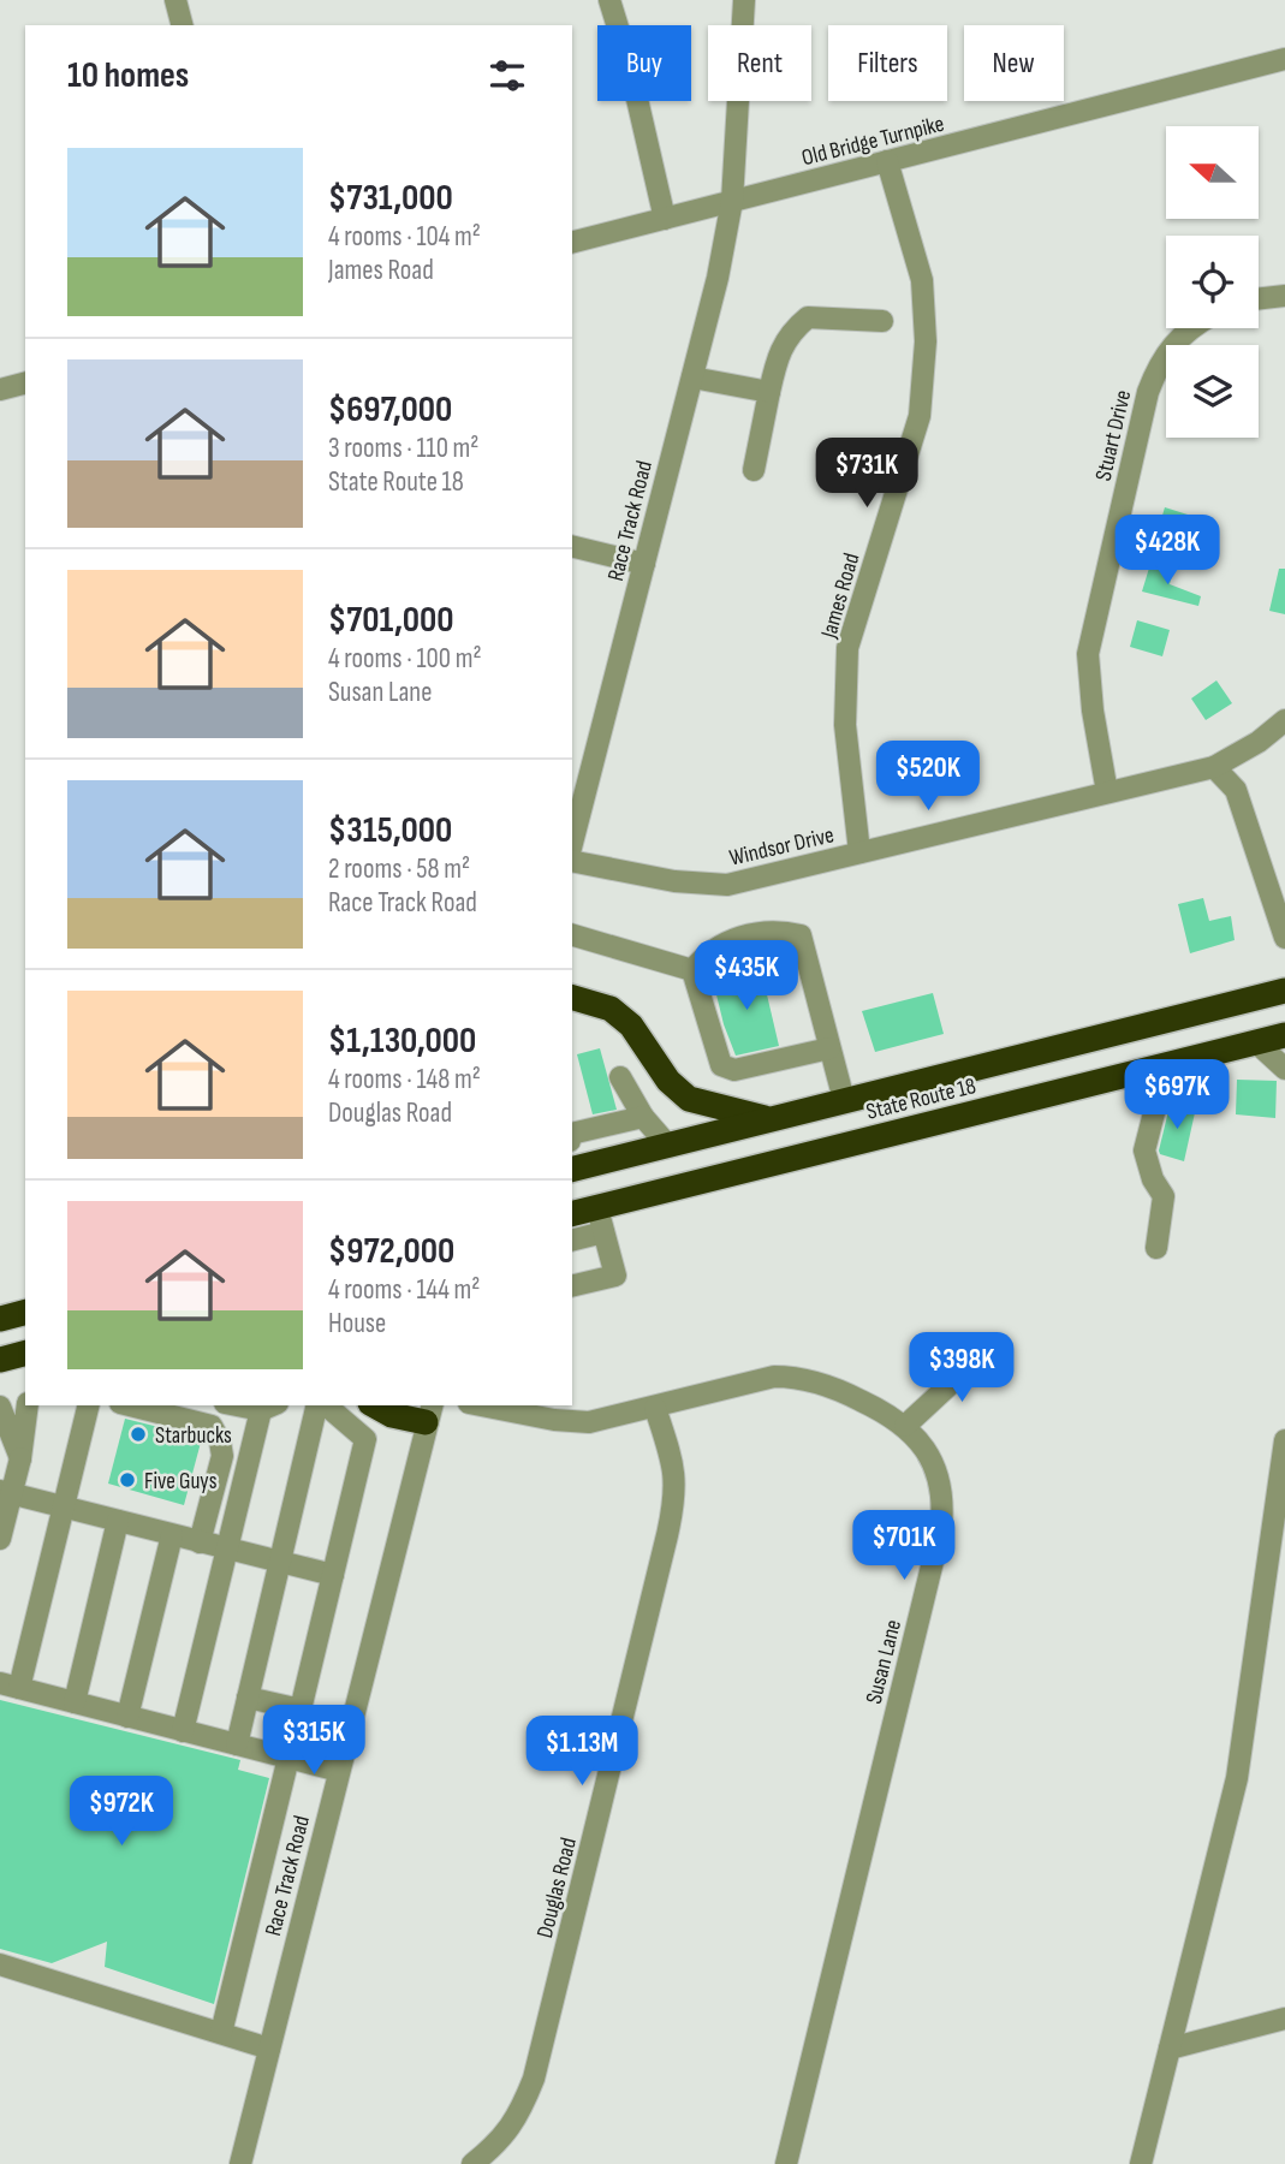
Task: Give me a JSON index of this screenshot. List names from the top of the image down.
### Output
{
  "streets": {
    "highway": ["State Route 18"],
    "street": [
      "Old Bridge Turnpike",
      "Stuart Drive",
      "Race Track Road",
      "James Road",
      "Windsor Drive",
      "Susan Lane",
      "Douglas Road"
    ]
  },
  "crossings": [
    ["Old Bridge Turnpike", "Race Track Road"],
    ["Old Bridge Turnpike", "James Road"],
    ["Stuart Drive", "Windsor Drive"],
    ["James Road", "Windsor Drive"],
    ["Susan Lane", "Douglas Road"]
  ],
  "places": ["Starbucks", "Five Guys"],
  "north": "left",
  "page": {
    "chip": [
      "Buy",
      "Rent",
      "Filters",
      "New"
    ],
    "heading": "10 homes",
    "list": [
      {
        "name": "$731,000",
        "note": "4 rooms · 104 m² · James Road"
      },
      {
        "name": "$697,000",
        "note": "3 rooms · 110 m² · State Route 18"
      },
      {
        "name": "$701,000",
        "note": "4 rooms · 100 m² · Susan Lane"
      },
      {
        "name": "$315,000",
        "note": "2 rooms · 58 m² · Race Track Road"
      },
      {
        "name": "$1,130,000",
        "note": "4 rooms · 148 m² · Douglas Road"
      },
      {
        "name": "$972,000",
        "note": "4 rooms · 144 m² · House"
      }
    ],
    "price": [
      "$731K",
      "$428K",
      "$520K",
      "$435K",
      "$697K",
      "$398K",
      "$701K",
      "$315K",
      "$1.13M",
      "$972K"
    ]
  }
}
